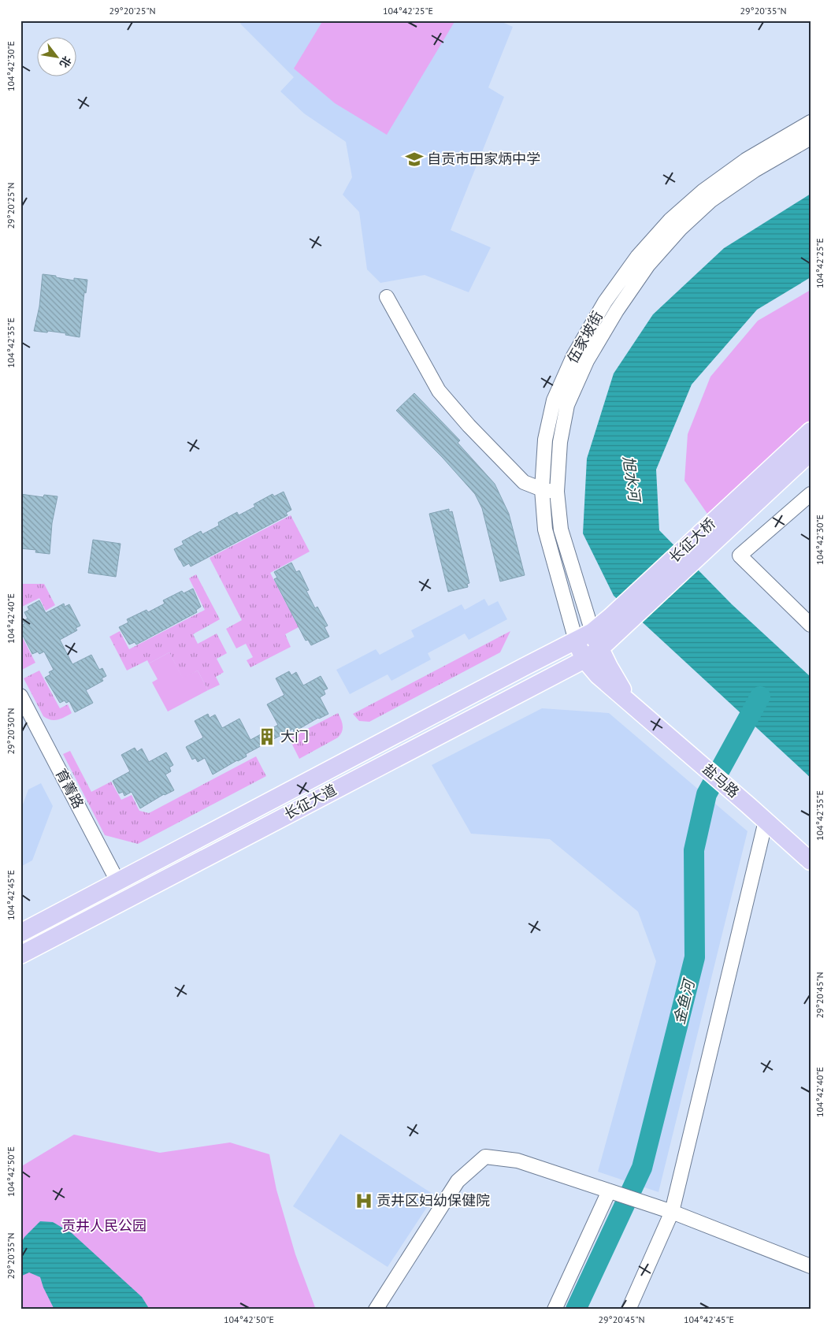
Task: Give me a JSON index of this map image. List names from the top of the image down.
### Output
{
  "streets": {
    "main road": ["长征大桥", "盐马路", "长征大道"],
    "street": ["伍家坡街", "育菁路"]
  },
  "crossings": [
    ["伍家坡街", "盐马路"],
    ["伍家坡街", "长征大道"],
    ["长征大桥", "长征大道"],
    ["盐马路", "长征大道"],
    ["育菁路", "长征大道"]
  ],
  "water": ["旭水河", "金鱼河"],
  "parks": ["贡井人民公园"],
  "places": {
    "school or university": ["自贡市田家炳中学"],
    "building": ["大门"],
    "hospital": ["贡井区妇幼保健院"]
  },
  "north": "bottom right",
  "coordinates": [
    "29°20'25\"N",
    "104°42'25\"E",
    "29°20'35\"N",
    "104°42'30\"E",
    "104°42'35\"E",
    "104°42'40\"E",
    "29°20'30\"N",
    "104°42'45\"E",
    "29°20'45\"N",
    "104°42'50\"E"
  ]
}
